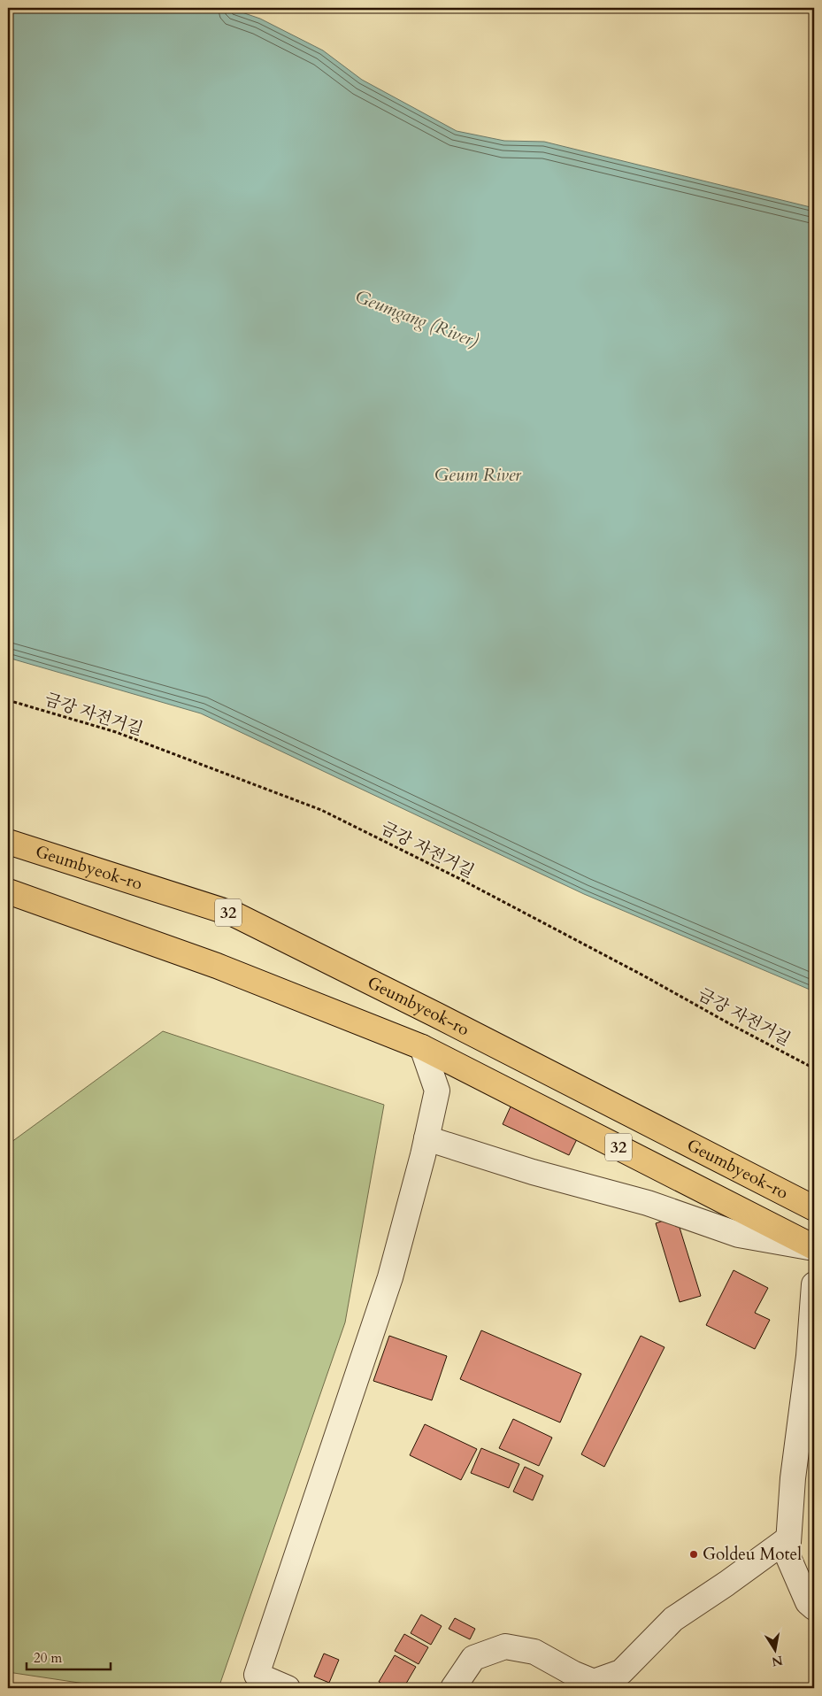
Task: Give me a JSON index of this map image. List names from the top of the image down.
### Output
{
  "streets": {
    "highway": ["Geumbyeok-ro", "32"],
    "path": ["금강 자전거길"]
  },
  "water": ["Geumgang (River)", "Geum River"],
  "places": ["Goldeu Motel"],
  "scale_bar": "20 m",
  "north": "bottom"
}
